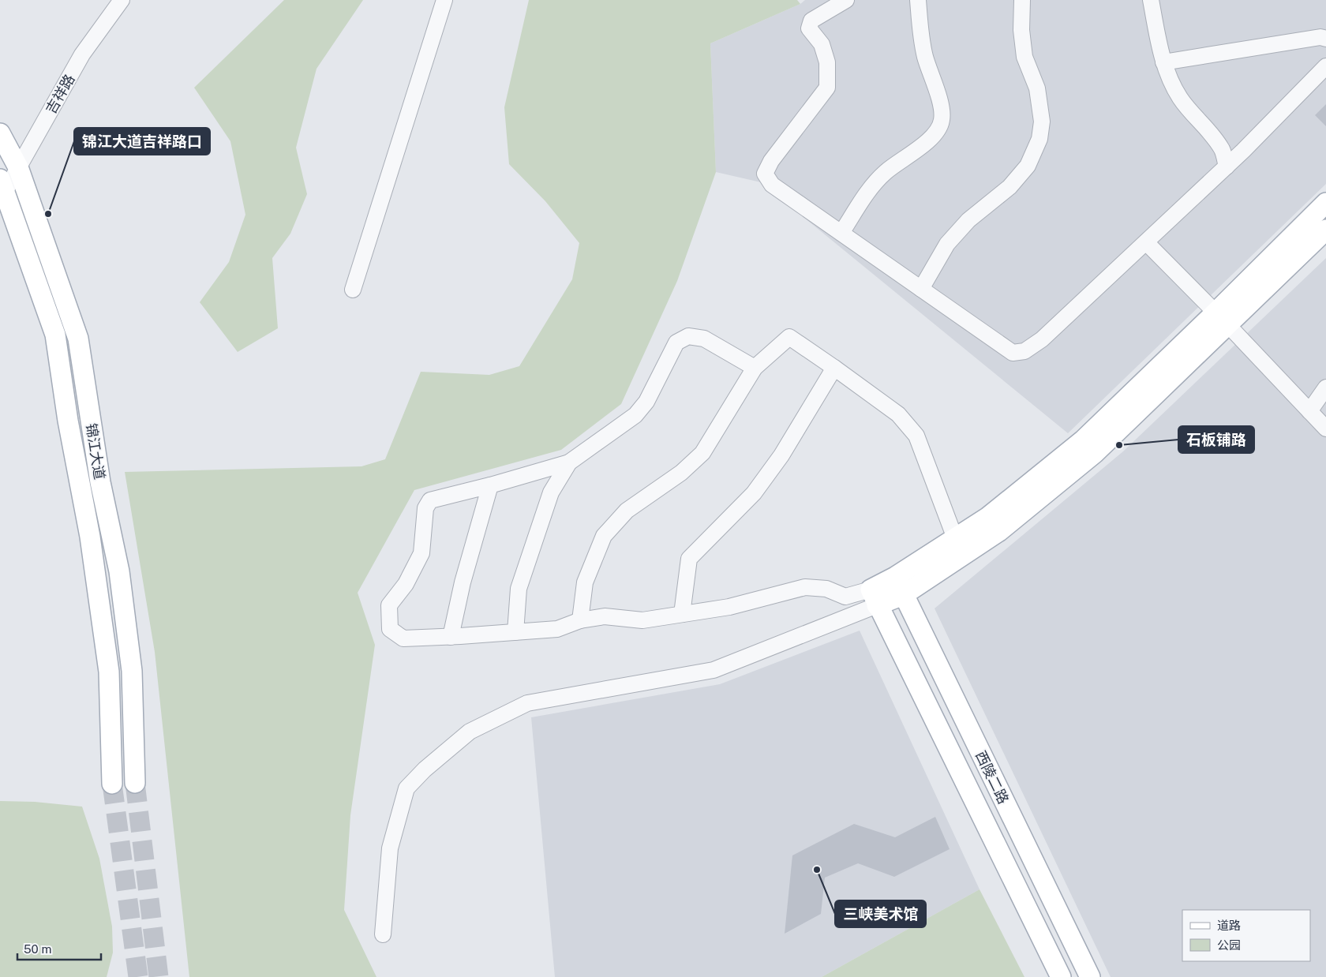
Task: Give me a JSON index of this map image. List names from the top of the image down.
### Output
{
  "streets": {
    "main road": ["锦江大道", "西陵二路"],
    "street": ["吉祥路"]
  },
  "crossings": [
    ["吉祥路", "锦江大道"]
  ],
  "places": ["锦江大道吉祥路口", "石板铺路", "三峡美术馆"],
  "legend": ["道路", "公园"],
  "scale_bar": "50 m"
}
